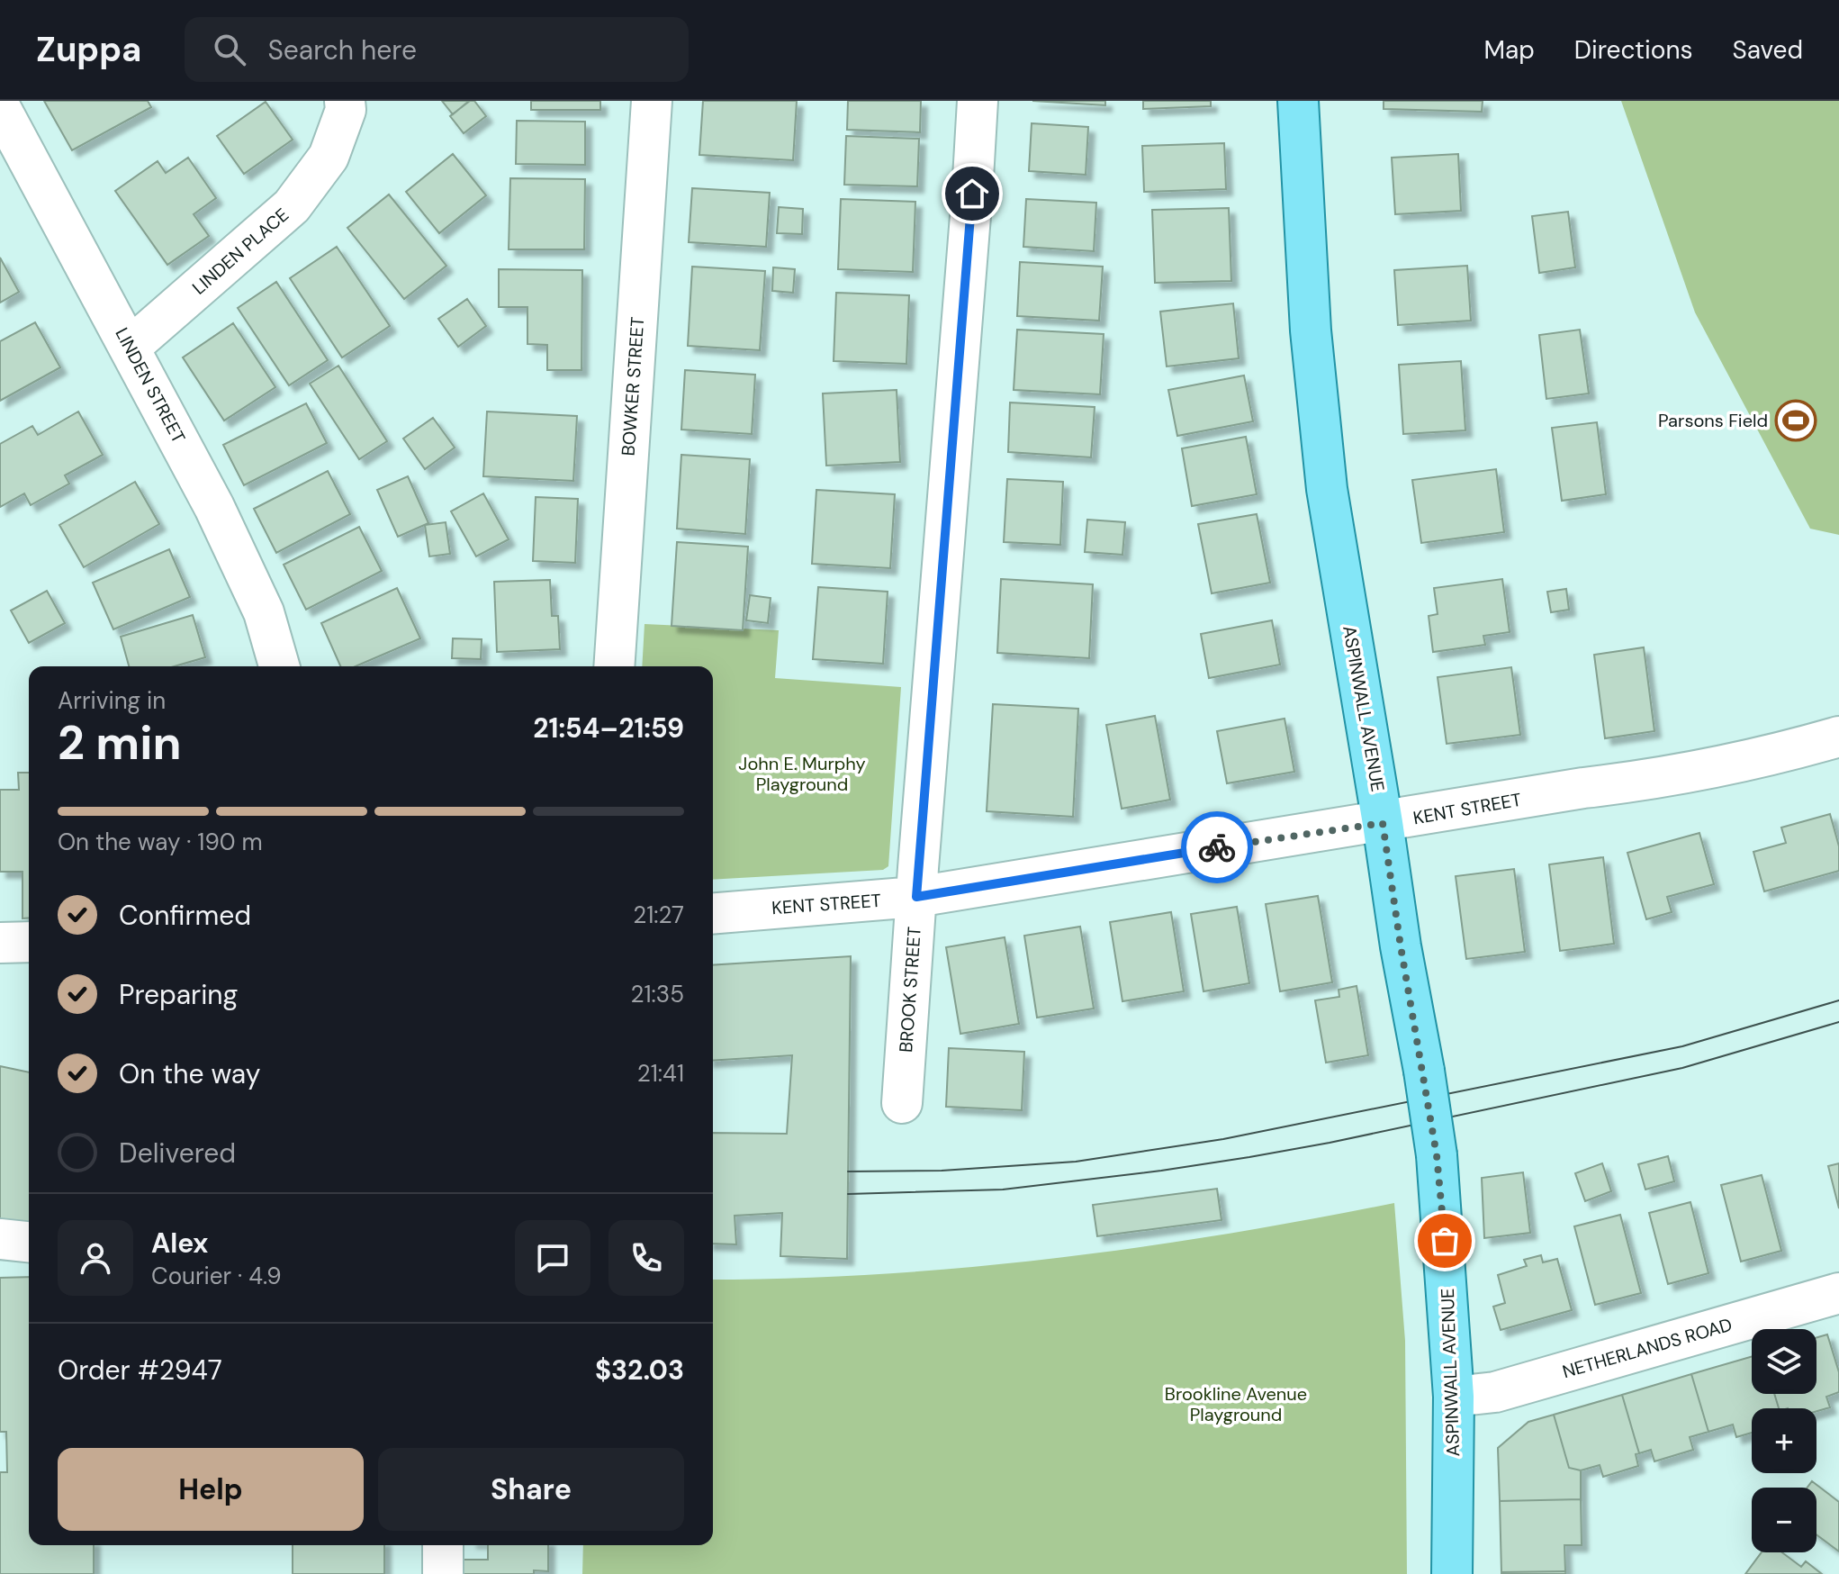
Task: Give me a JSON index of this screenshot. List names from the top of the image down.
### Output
{
  "streets": {
    "main road": ["ASPINWALL AVENUE"],
    "street": [
      "LINDEN PLACE",
      "LINDEN STREET",
      "BOWKER STREET",
      "KENT STREET",
      "BROOK STREET",
      "NETHERLANDS ROAD"
    ]
  },
  "crossings": [
    ["LINDEN PLACE", "LINDEN STREET"],
    ["ASPINWALL AVENUE", "KENT STREET"],
    ["ASPINWALL AVENUE", "NETHERLANDS ROAD"],
    ["KENT STREET", "BROOK STREET"]
  ],
  "parks": ["John E. Murphy Playground", "Brookline Avenue Playground"],
  "places": {
    "sports": ["Parsons Field"]
  },
  "page": {
    "header": "Zuppa",
    "search": "Search here",
    "nav": ["Map", "Directions", "Saved"],
    "heading": ["2 min", "Arriving in", "21:54–21:59"],
    "panel": [
      "Alex",
      "Courier · 4.9",
      "Order #2947",
      "$32.03"
    ],
    "bar": "On the way · 190 m",
    "list": [
      ["Confirmed", "21:27"],
      ["Preparing", "21:35"],
      ["On the way", "21:41"],
      "Delivered"
    ],
    "map_buttons": ["+", "−"],
    "buttons": ["Help", "Share"]
  }
}
